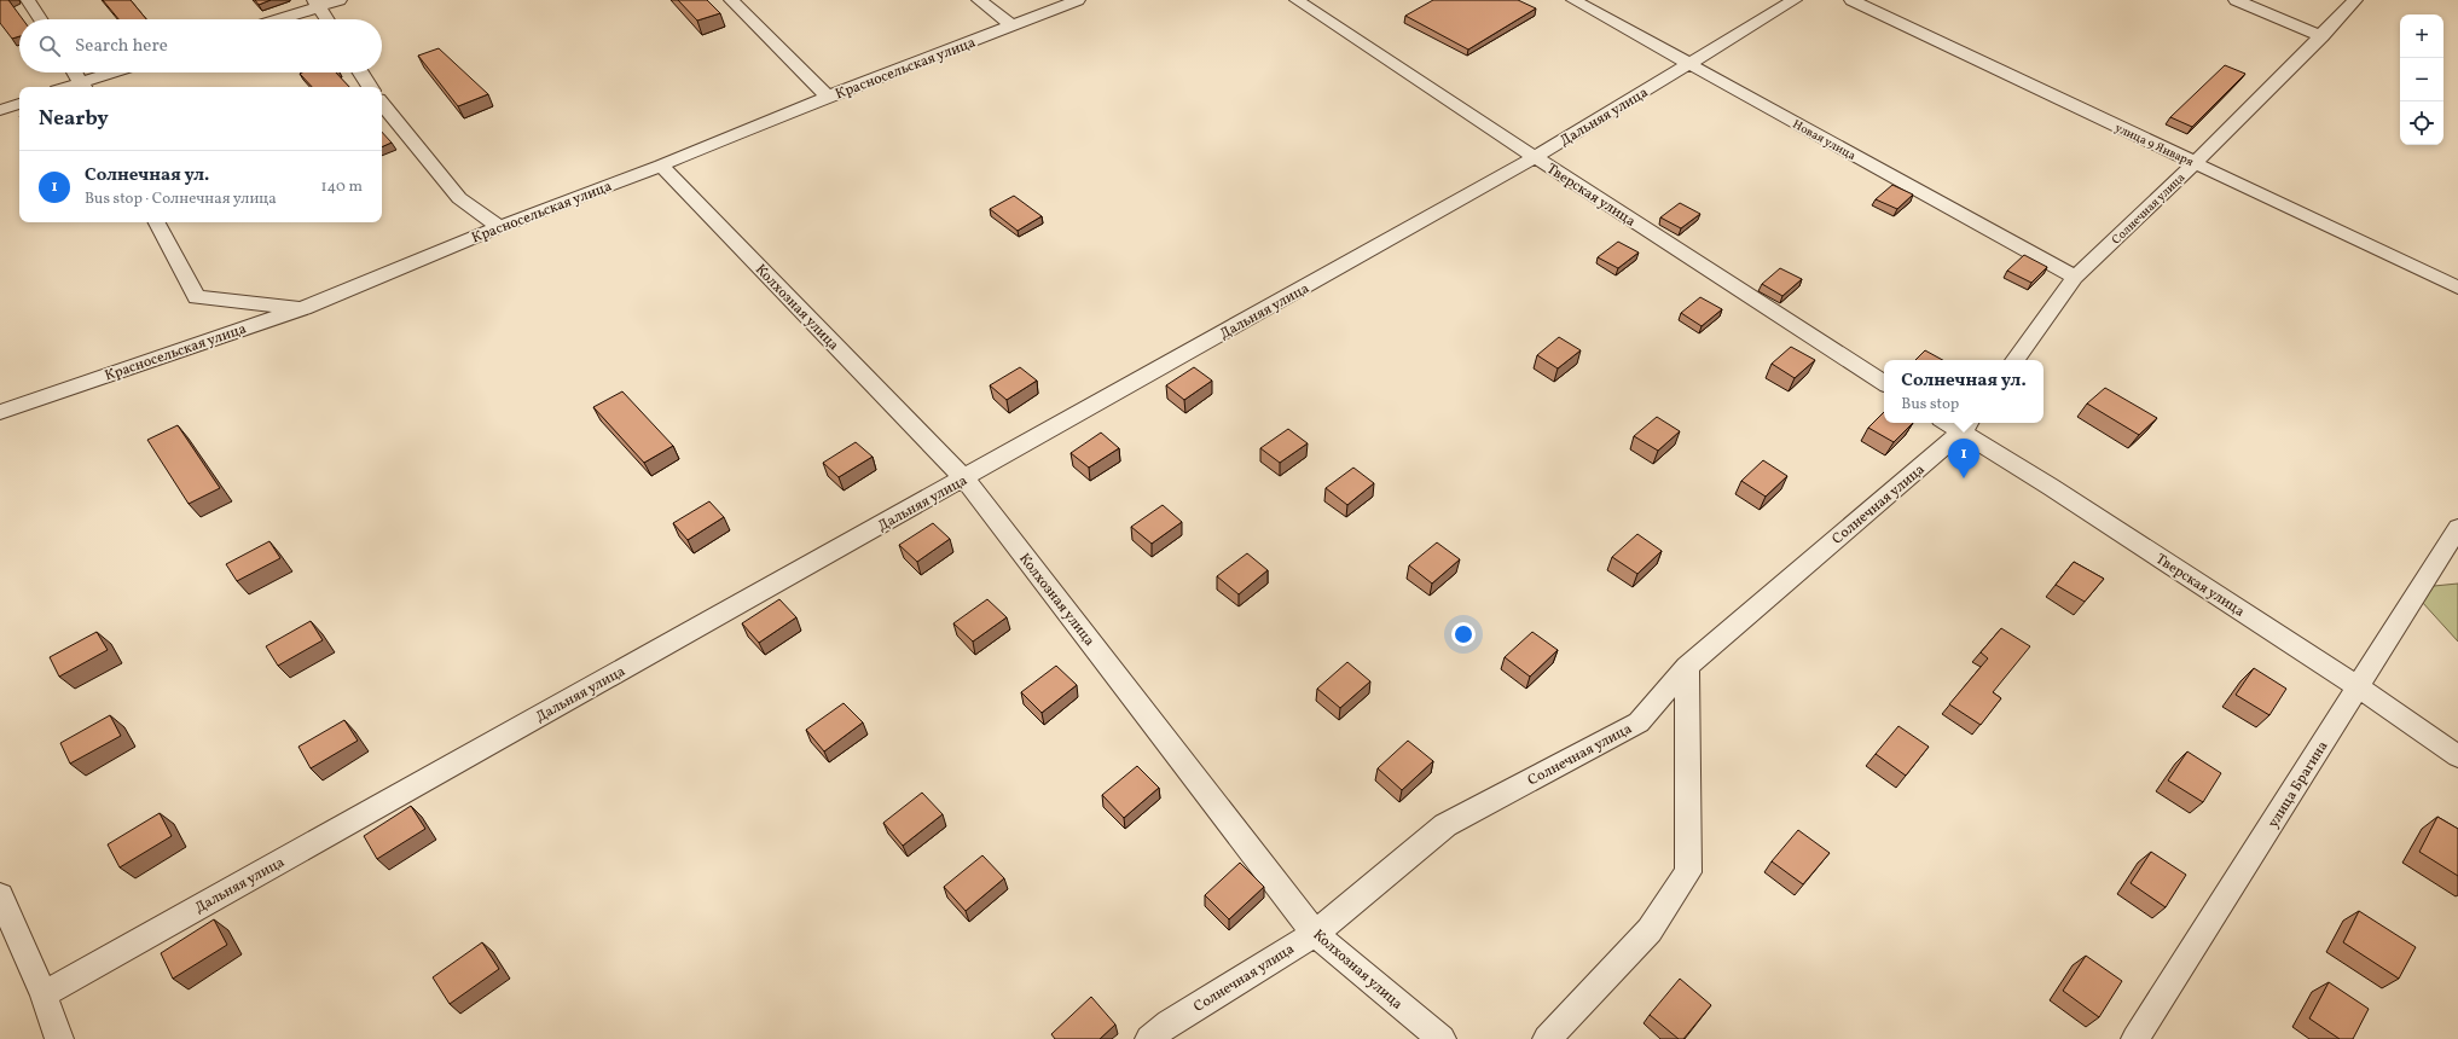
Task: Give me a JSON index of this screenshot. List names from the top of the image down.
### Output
{
  "streets": {
    "street": [
      "Красносельская улица",
      "Дальняя улица",
      "Новая улица",
      "улица 9 Января",
      "Тверская улица",
      "Солнечная улица",
      "Колхозная улица",
      "улица Брагина"
    ]
  },
  "crossings": [
    ["Красносельская улица", "Колхозная улица"],
    ["Дальняя улица", "Новая улица"],
    ["Дальняя улица", "Тверская улица"],
    ["Дальняя улица", "Колхозная улица"],
    ["Новая улица", "Солнечная улица"],
    ["улица 9 Января", "Солнечная улица"],
    ["Тверская улица", "Солнечная улица"],
    ["Тверская улица", "улица Брагина"],
    ["Солнечная улица", "Колхозная улица"]
  ],
  "page": {
    "map_buttons": ["+", "−"],
    "search": "Search here",
    "heading": "Nearby",
    "list": [
      {
        "mark": "1",
        "name": "Солнечная ул.",
        "note": "Bus stop · Солнечная улица",
        "value": "140 m"
      }
    ],
    "popup": ["Солнечная ул.", "Bus stop"],
    "pins": "1"
  }
}
